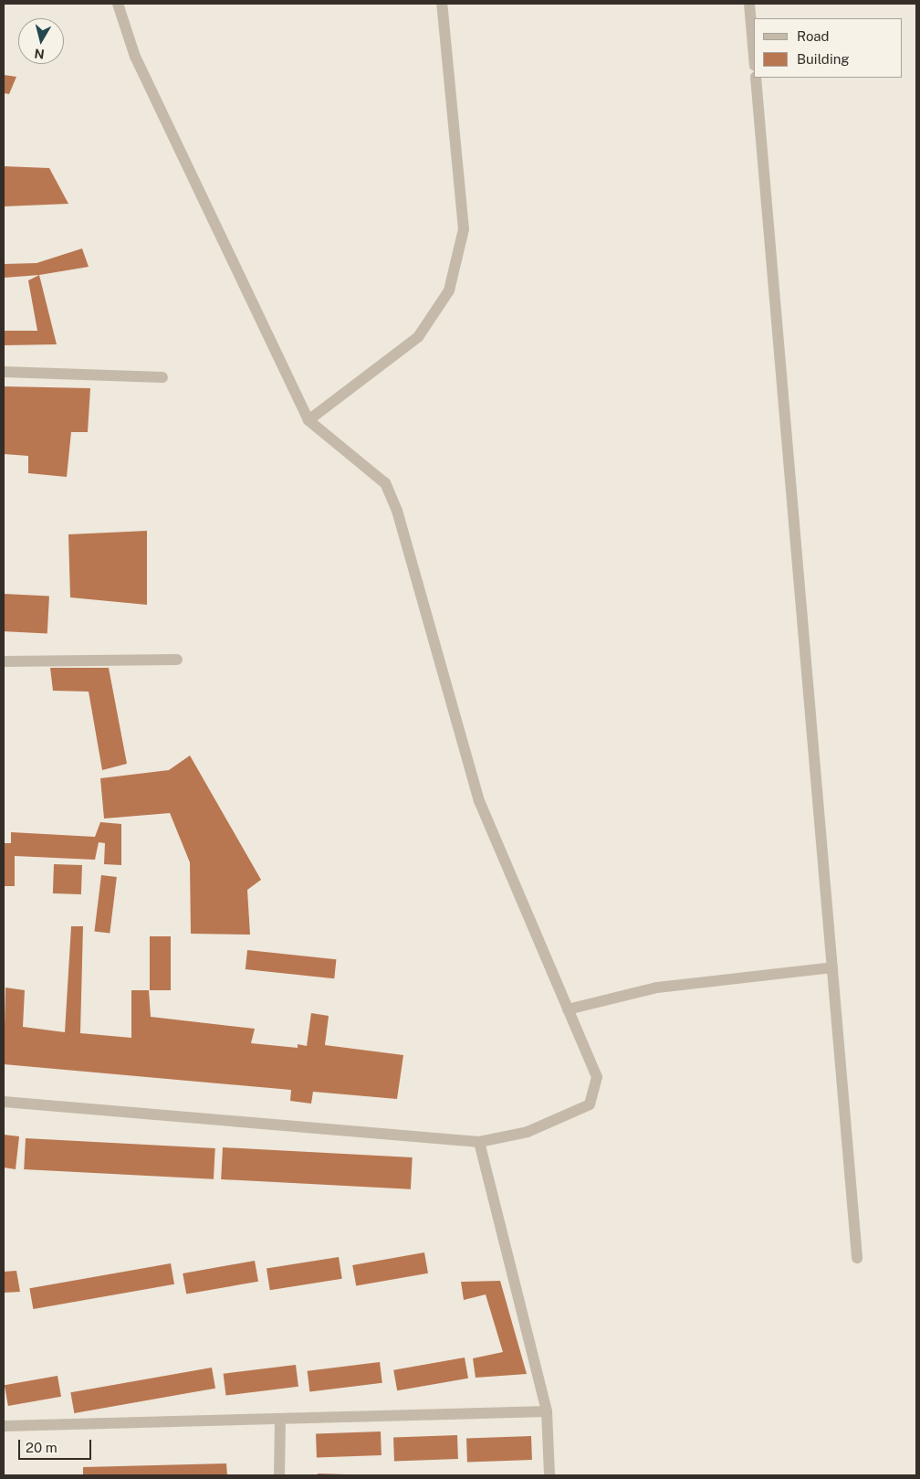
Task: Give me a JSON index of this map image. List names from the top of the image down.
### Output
{
  "legend": ["Road", "Building"],
  "scale_bar": "20 m",
  "north": "bottom"
}
